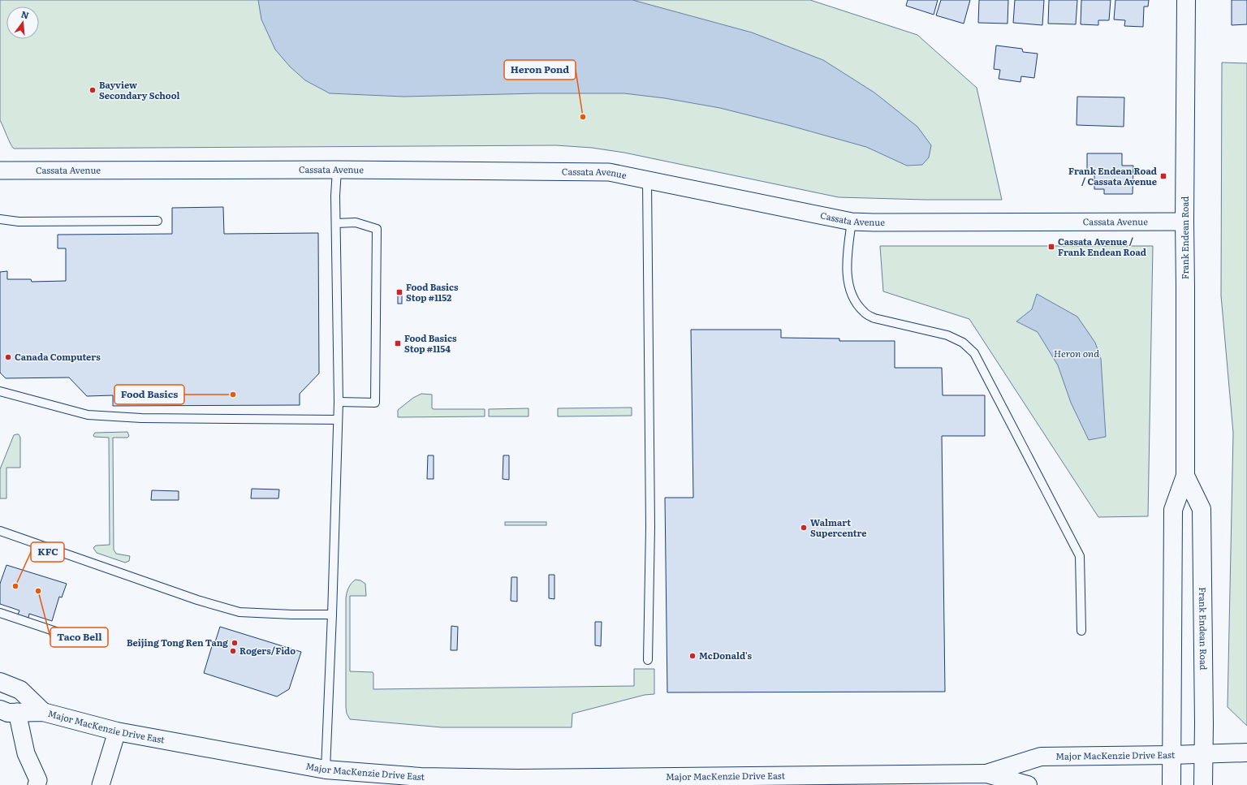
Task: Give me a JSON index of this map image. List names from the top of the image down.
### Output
{
  "streets": {
    "main road": ["Frank Endean Road", "Major MacKenzie Drive East"],
    "street": ["Cassata Avenue"]
  },
  "crossings": [
    ["Cassata Avenue", "Frank Endean Road"],
    ["Frank Endean Road", "Major MacKenzie Drive East"]
  ],
  "water": ["Heron ond"],
  "places": {
    "other": [
      "Bayview Secondary School",
      "Heron Pond",
      "Canada Computers",
      "Food Basics",
      "Walmart Supercentre",
      "KFC",
      "Taco Bell",
      "Beijing Tong Ren Tang",
      "Rogers/Fido",
      "McDonald's"
    ],
    "transit": [
      "Frank Endean Road / Cassata Avenue",
      "Cassata Avenue / Frank Endean Road",
      "Food Basics Stop #1152",
      "Food Basics Stop #1154"
    ]
  },
  "north": "top"
}
